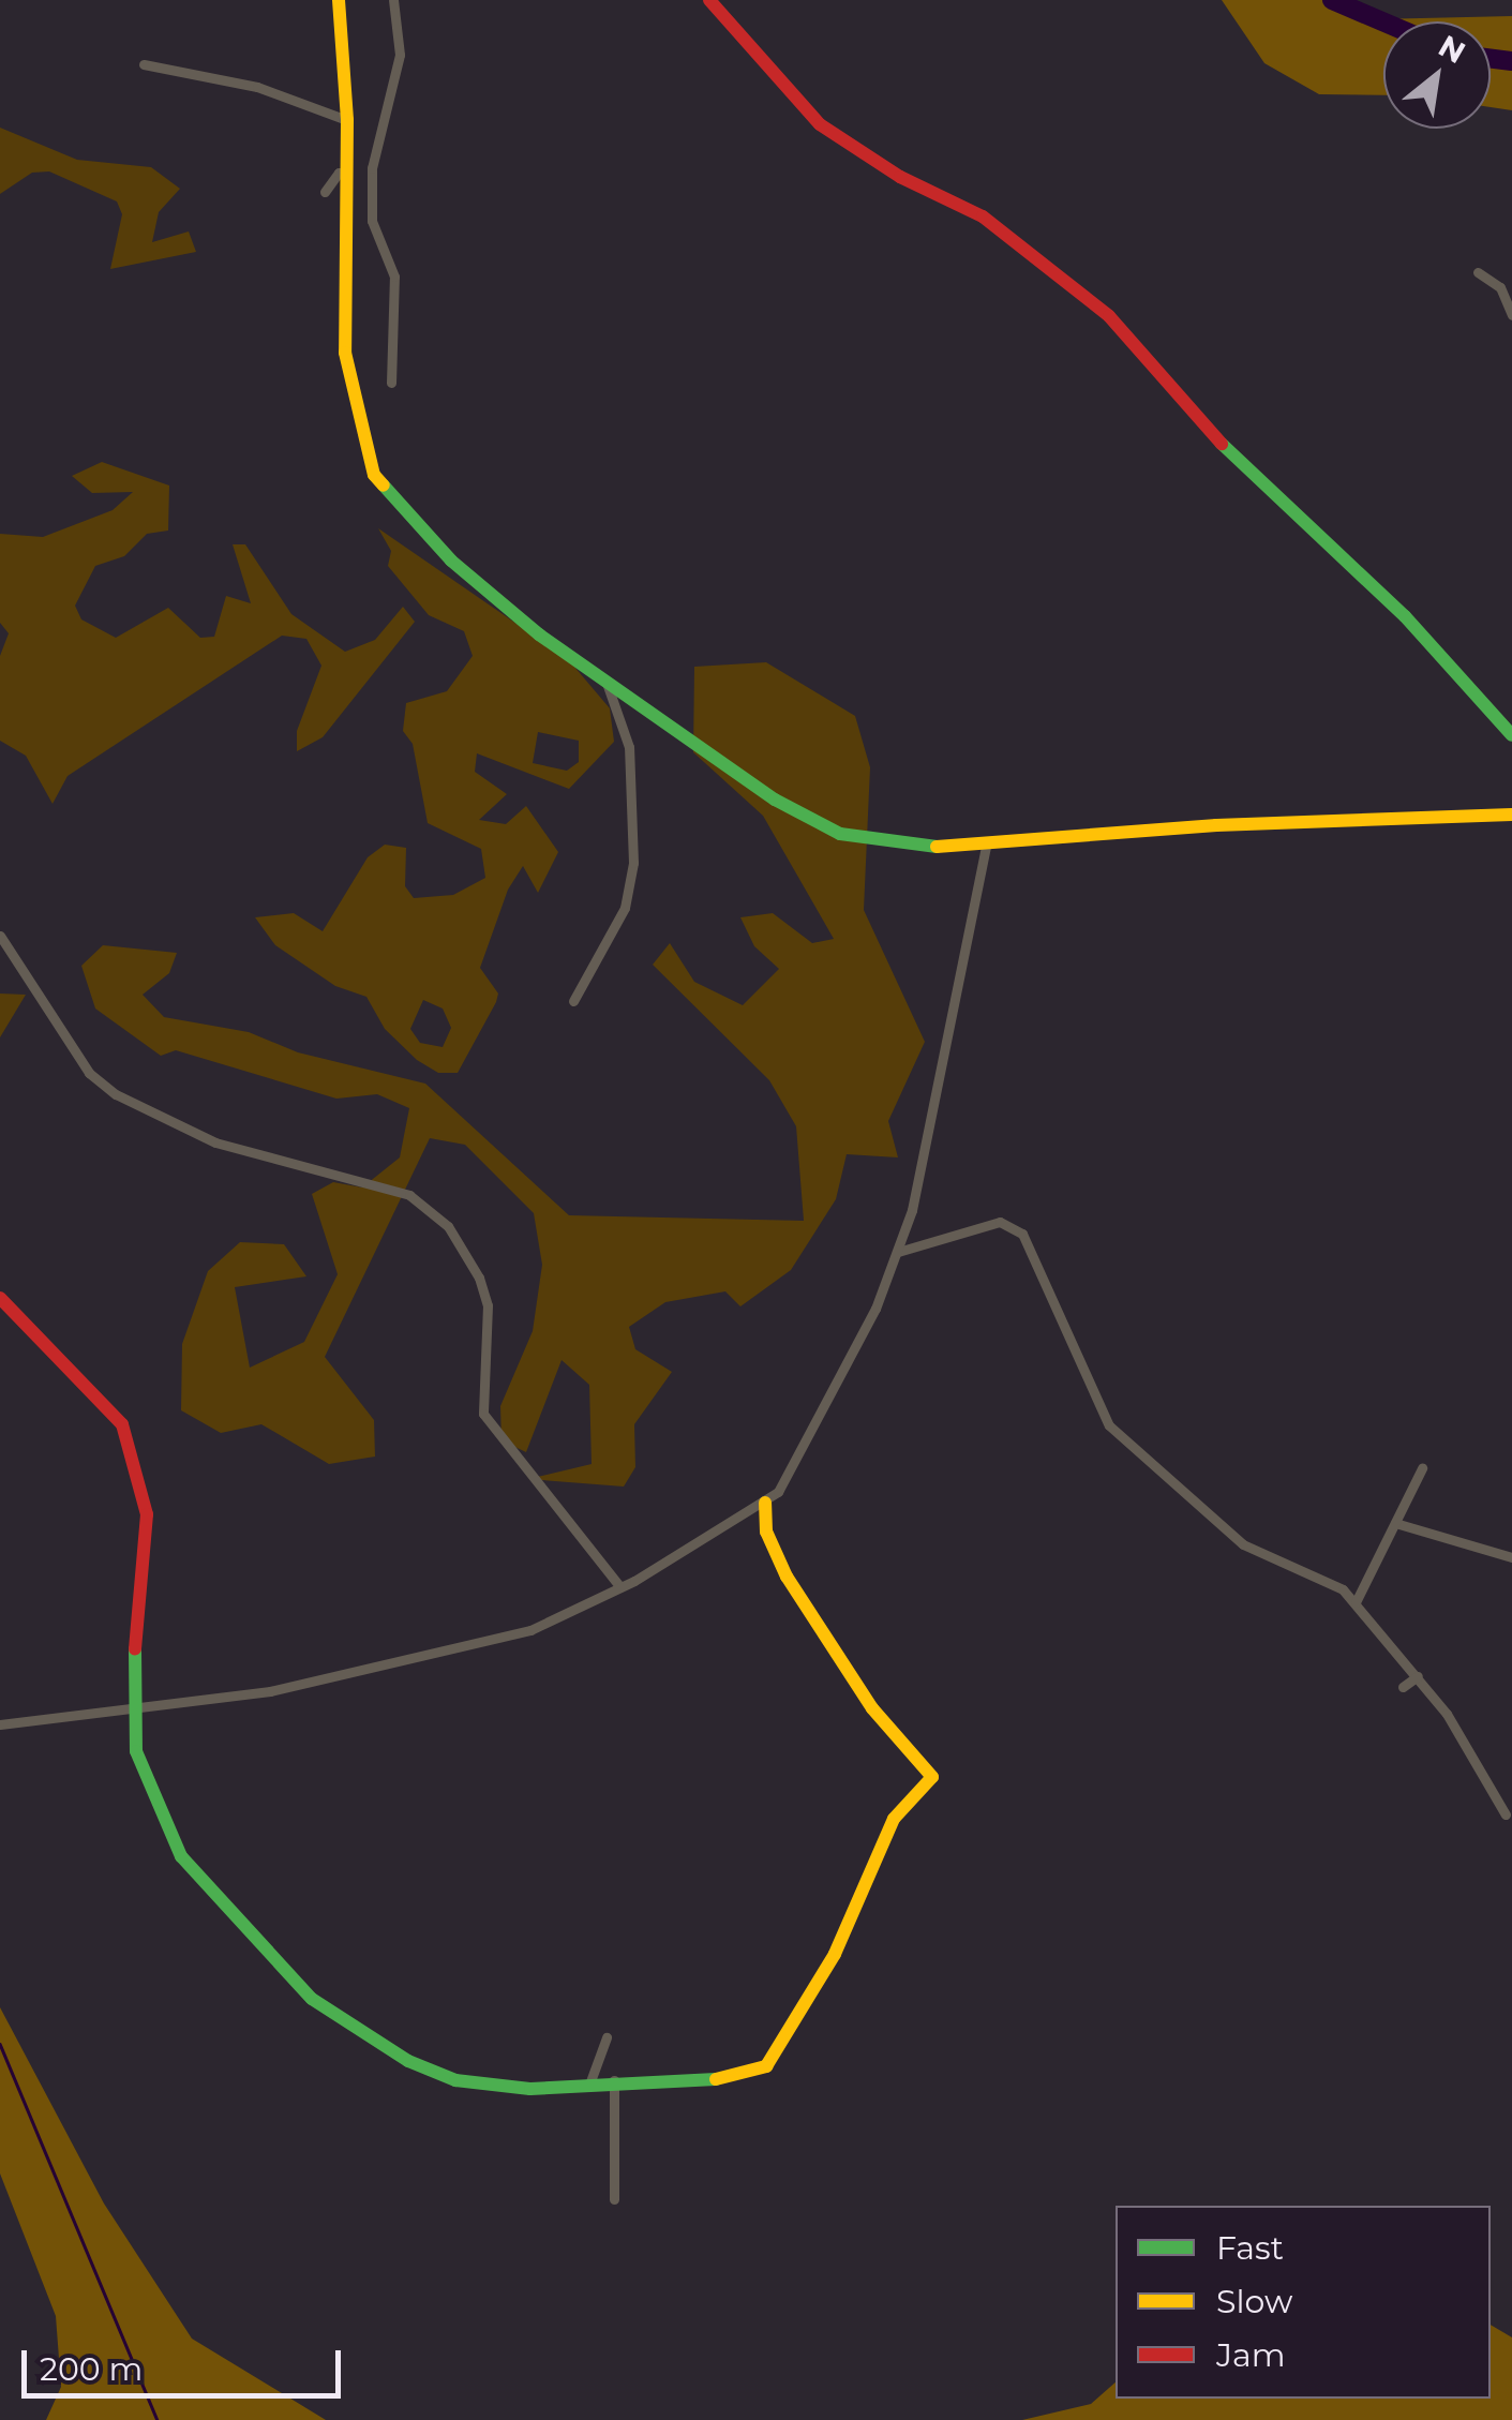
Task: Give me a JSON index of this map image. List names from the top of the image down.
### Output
{
  "legend": ["Fast", "Slow", "Jam"],
  "scale_bar": "200 m",
  "north": "top right"
}
